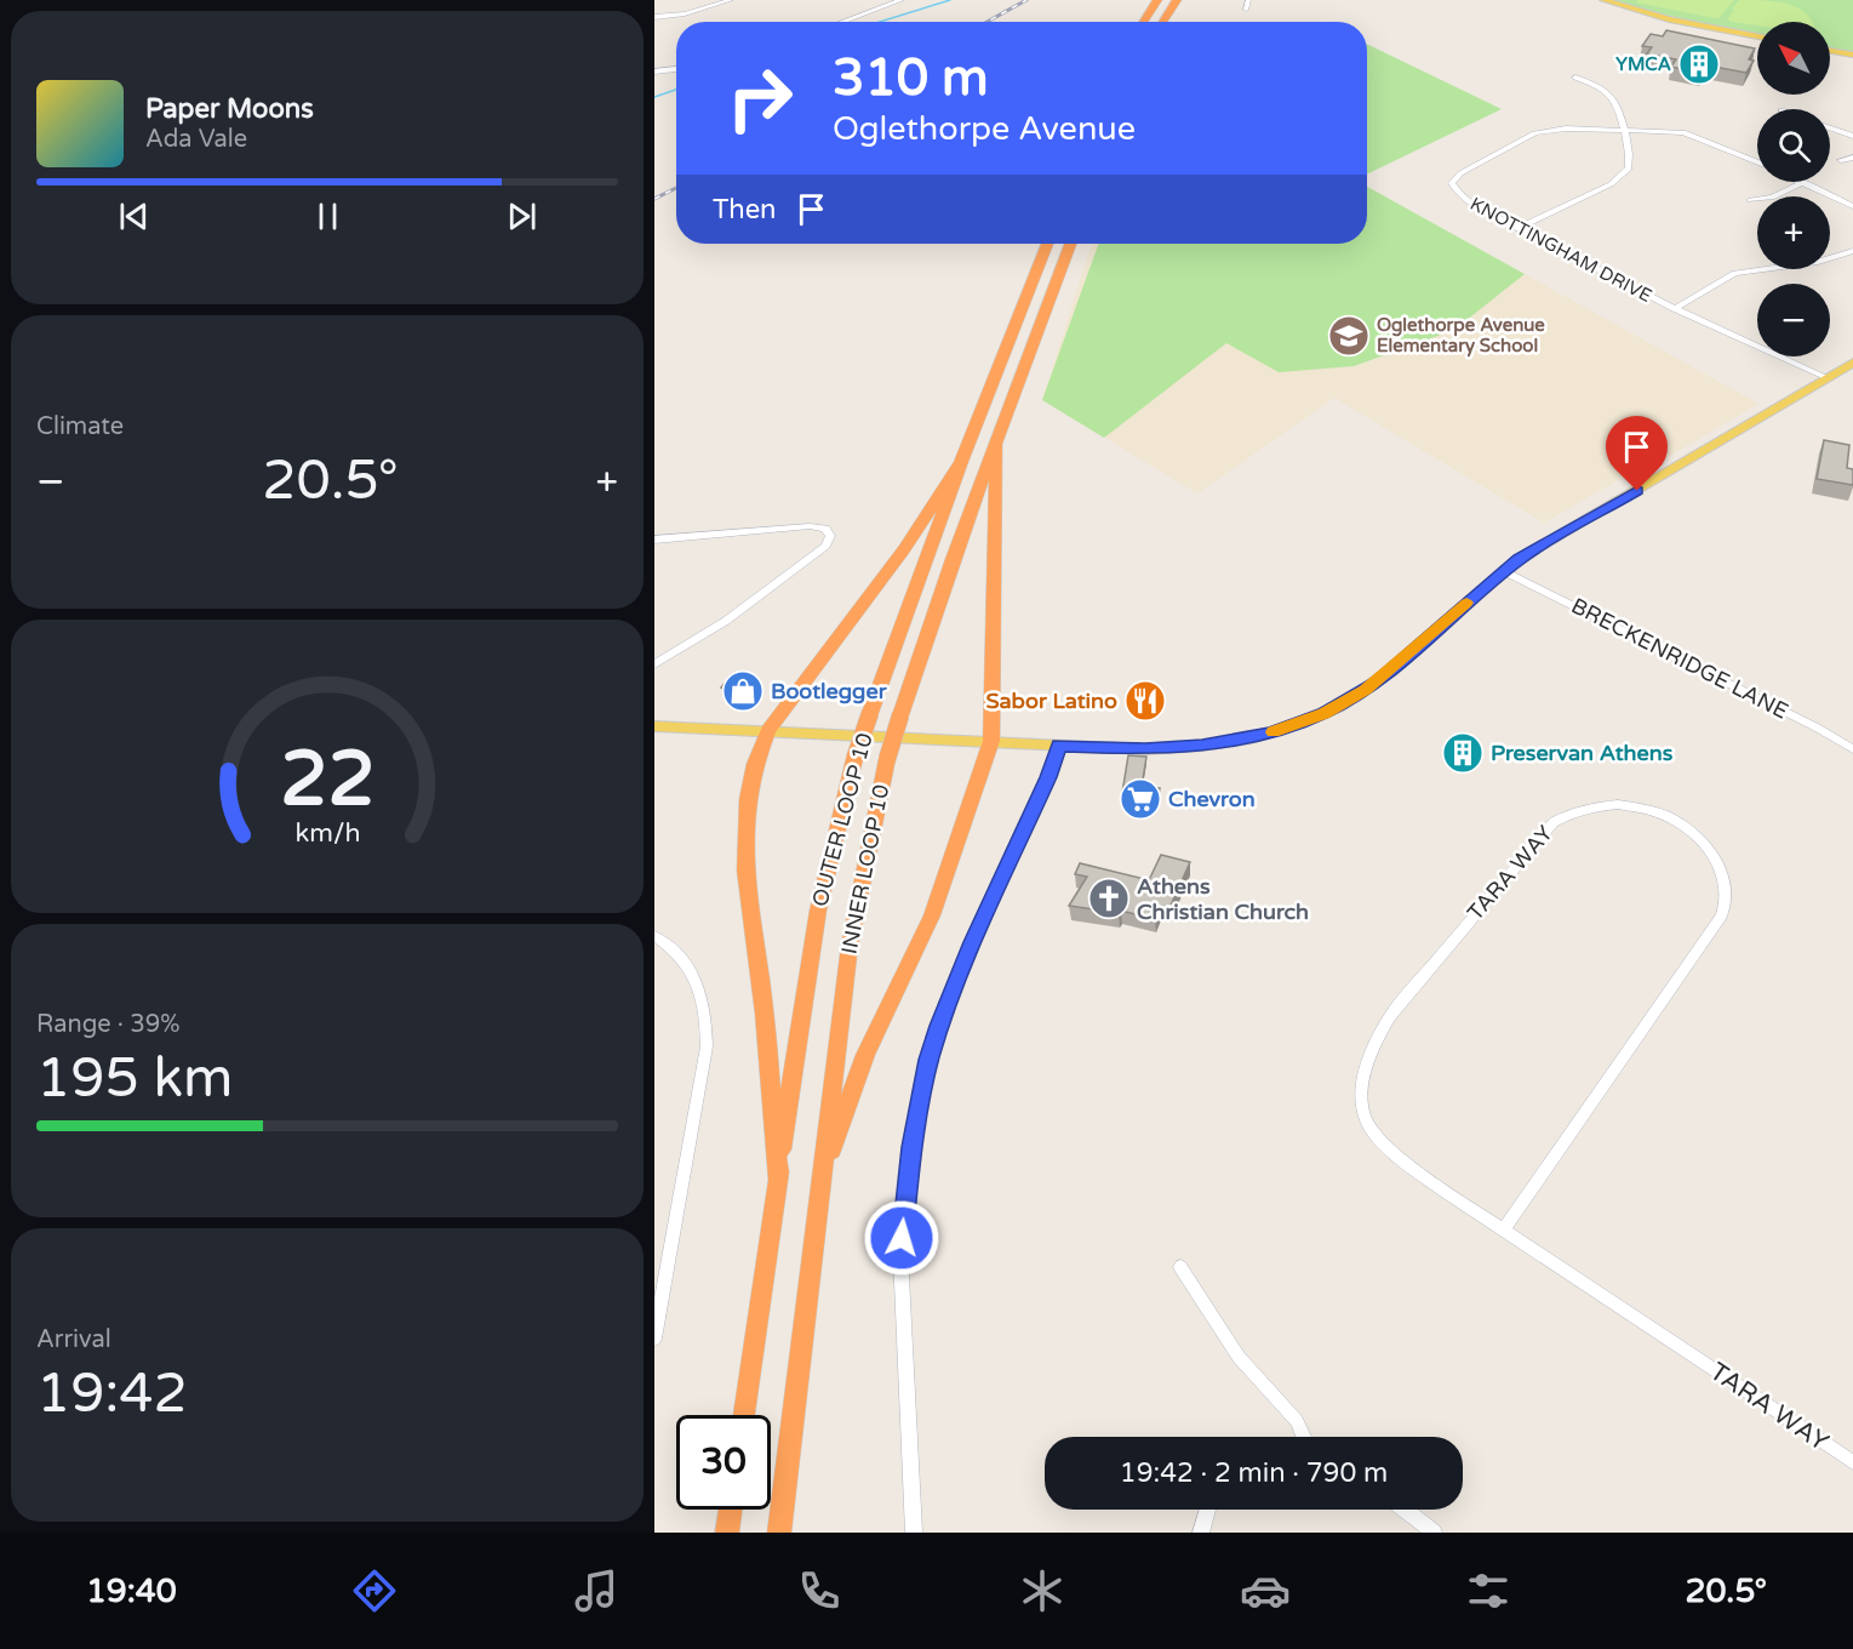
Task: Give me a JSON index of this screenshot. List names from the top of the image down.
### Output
{
  "streets": {
    "highway": ["OUTER LOOP 10", "INNER LOOP 10"],
    "street": ["KNOTTINGHAM DRIVE", "BRECKENRIDGE LANE", "TARA WAY"]
  },
  "places": {
    "building": ["YMCA", "Preservan Athens"],
    "school or university": ["Oglethorpe Avenue Elementary School"],
    "shop": ["Bootlegger"],
    "restaurant": ["Sabor Latino"],
    "supermarket": ["Chevron"],
    "church": ["Athens Christian Church"]
  },
  "north": "top left",
  "page": {
    "map_buttons": ["+", "−"],
    "turn": ["310 m", "Oglethorpe Avenue"],
    "song": ["Paper Moons", "Ada Vale"],
    "then": "Then",
    "tile": [
      "Climate",
      ["Range · 39%", "195 km"],
      ["Arrival", "19:42"]
    ],
    "heat": ["−", "20.5°", "+"],
    "limit": "30",
    "trip": "19:42 · 2 min · 790 m",
    "tabs": ["19:40", "20.5°"],
    "gauge": ["22", "km/h"]
  }
}
